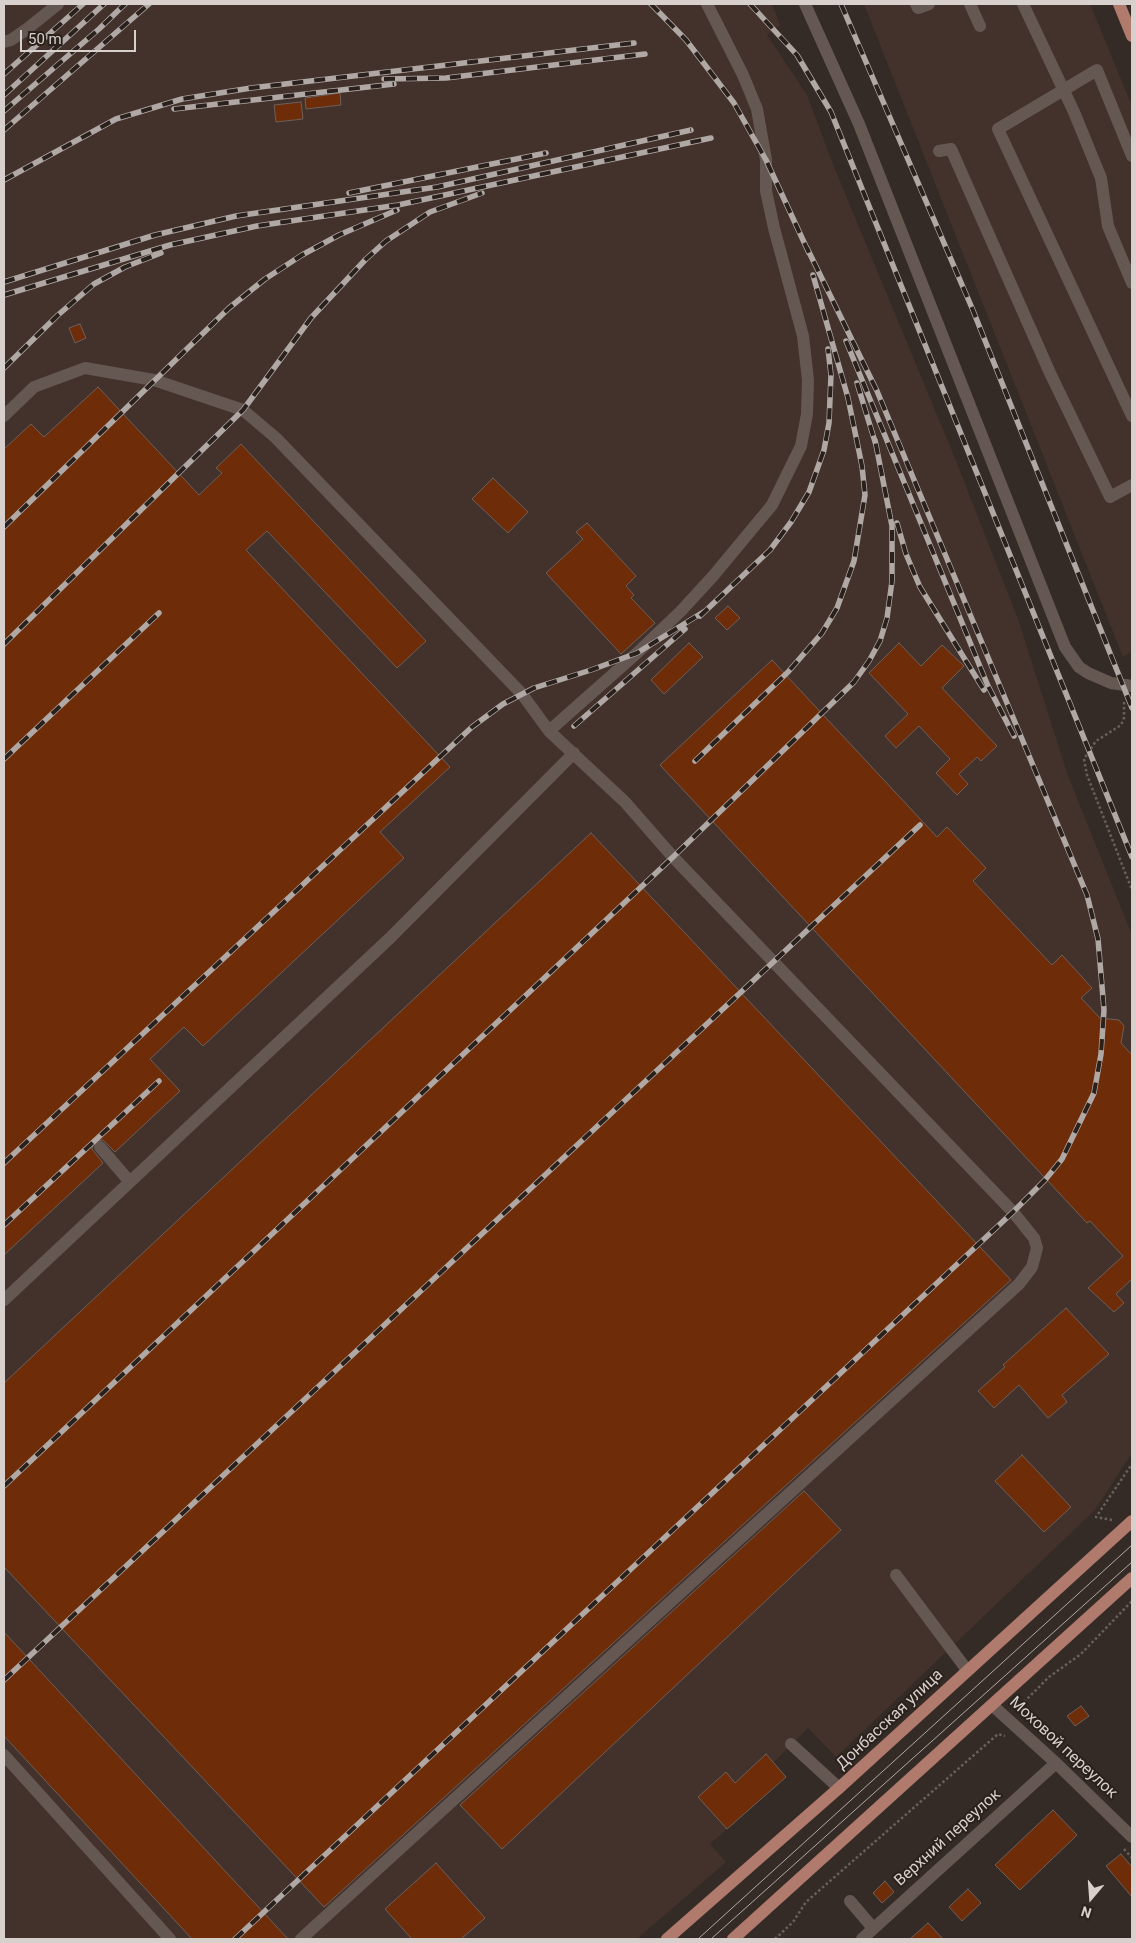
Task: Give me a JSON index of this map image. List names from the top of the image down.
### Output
{
  "streets": {
    "main road": ["Донбасская улица"],
    "street": ["Моховой переулок", "Верхний переулок"]
  },
  "crossings": [
    ["Моховой переулок", "Верхний переулок"]
  ],
  "scale_bar": "50 m",
  "north": "bottom"
}
